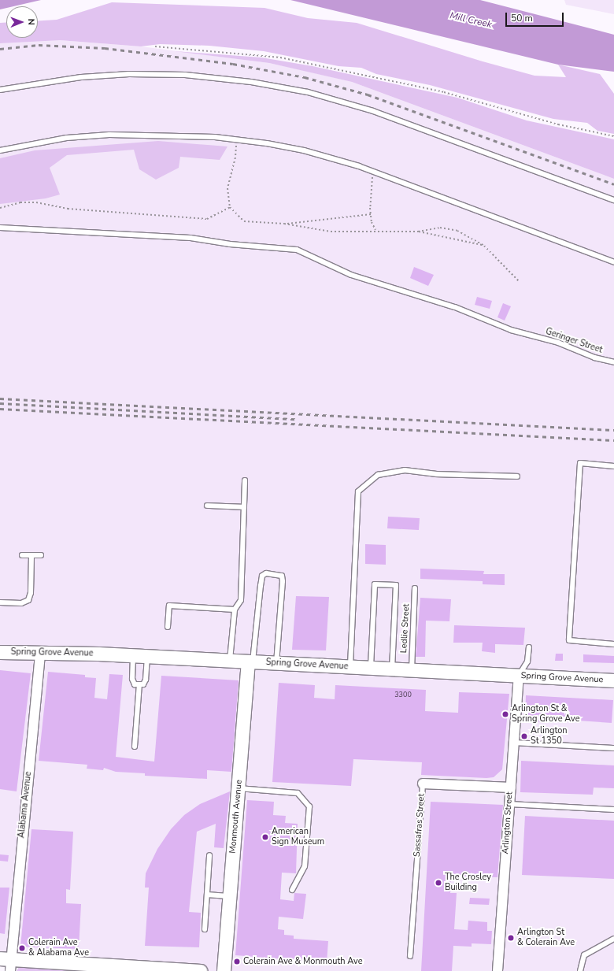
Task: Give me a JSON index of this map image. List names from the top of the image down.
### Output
{
  "streets": {
    "main road": ["Spring Grove Avenue", "Monmouth Avenue"],
    "street": ["Alabama Avenue", "Arlington Street", "Sassafras Street"],
    "lane": ["Geringer Street", "Ledlie Street"]
  },
  "crossings": [
    ["Ledlie Street", "Spring Grove Avenue"],
    ["Spring Grove Avenue", "Alabama Avenue"],
    ["Spring Grove Avenue", "Monmouth Avenue"],
    ["Spring Grove Avenue", "Arlington Street"],
    ["Arlington Street", "Sassafras Street"]
  ],
  "water": ["Mill Creek"],
  "places": [
    "Arlington St & Spring Grove Ave",
    "Arlington St 1350",
    "American Sign Museum",
    "The Crosley Building",
    "Arlington St & Colerain Ave",
    "Colerain Ave & Alabama Ave",
    "Colerain Ave & Monmouth Ave"
  ],
  "house_numbers": ["3300"],
  "scale_bar": "50 m",
  "north": "right"
}
